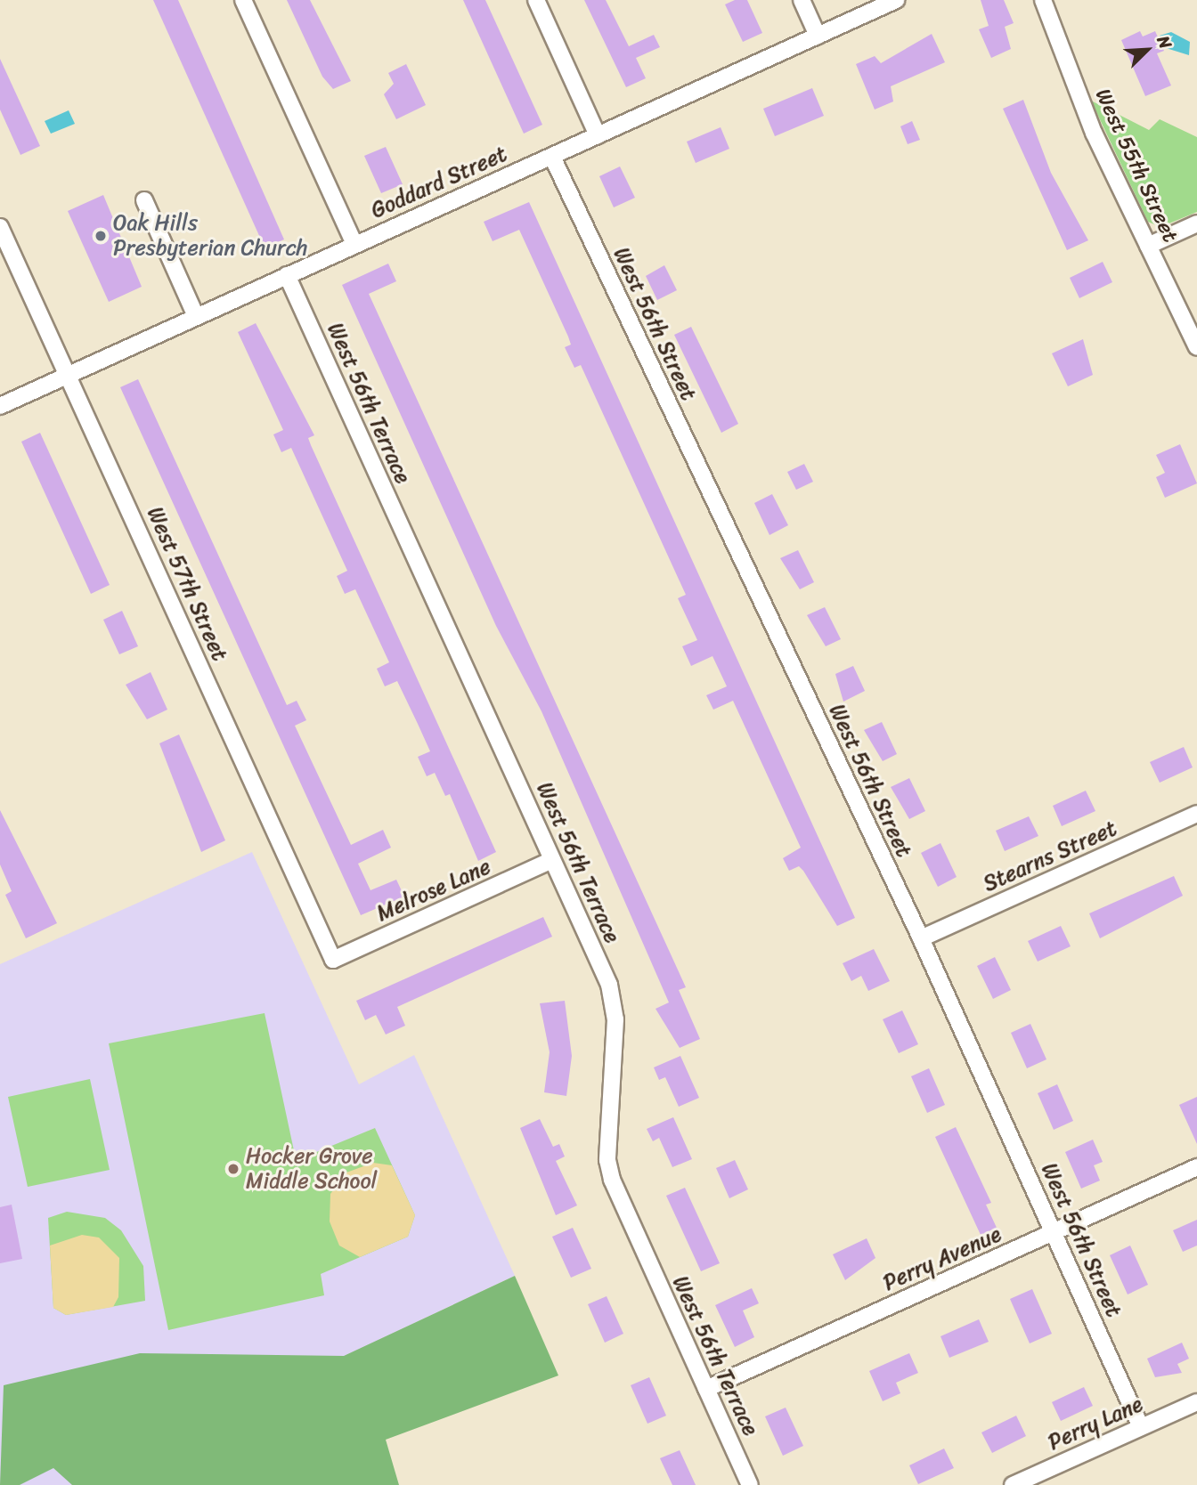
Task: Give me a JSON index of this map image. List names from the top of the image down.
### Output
{
  "streets": {
    "street": [
      "West 55th Street",
      "Goddard Street",
      "West 56th Street",
      "West 56th Terrace",
      "West 57th Street",
      "Stearns Street",
      "Melrose Lane",
      "Perry Avenue",
      "Perry Lane"
    ]
  },
  "crossings": [
    ["Goddard Street", "West 56th Street"],
    ["Goddard Street", "West 56th Terrace"],
    ["Goddard Street", "West 57th Street"],
    ["West 56th Street", "Stearns Street"],
    ["West 56th Street", "Perry Avenue"],
    ["West 56th Street", "Perry Lane"],
    ["West 56th Terrace", "Melrose Lane"],
    ["West 56th Terrace", "Perry Avenue"],
    ["West 57th Street", "Melrose Lane"]
  ],
  "places": ["Oak Hills Presbyterian Church", "Hocker Grove Middle School"],
  "north": "top right"
}
